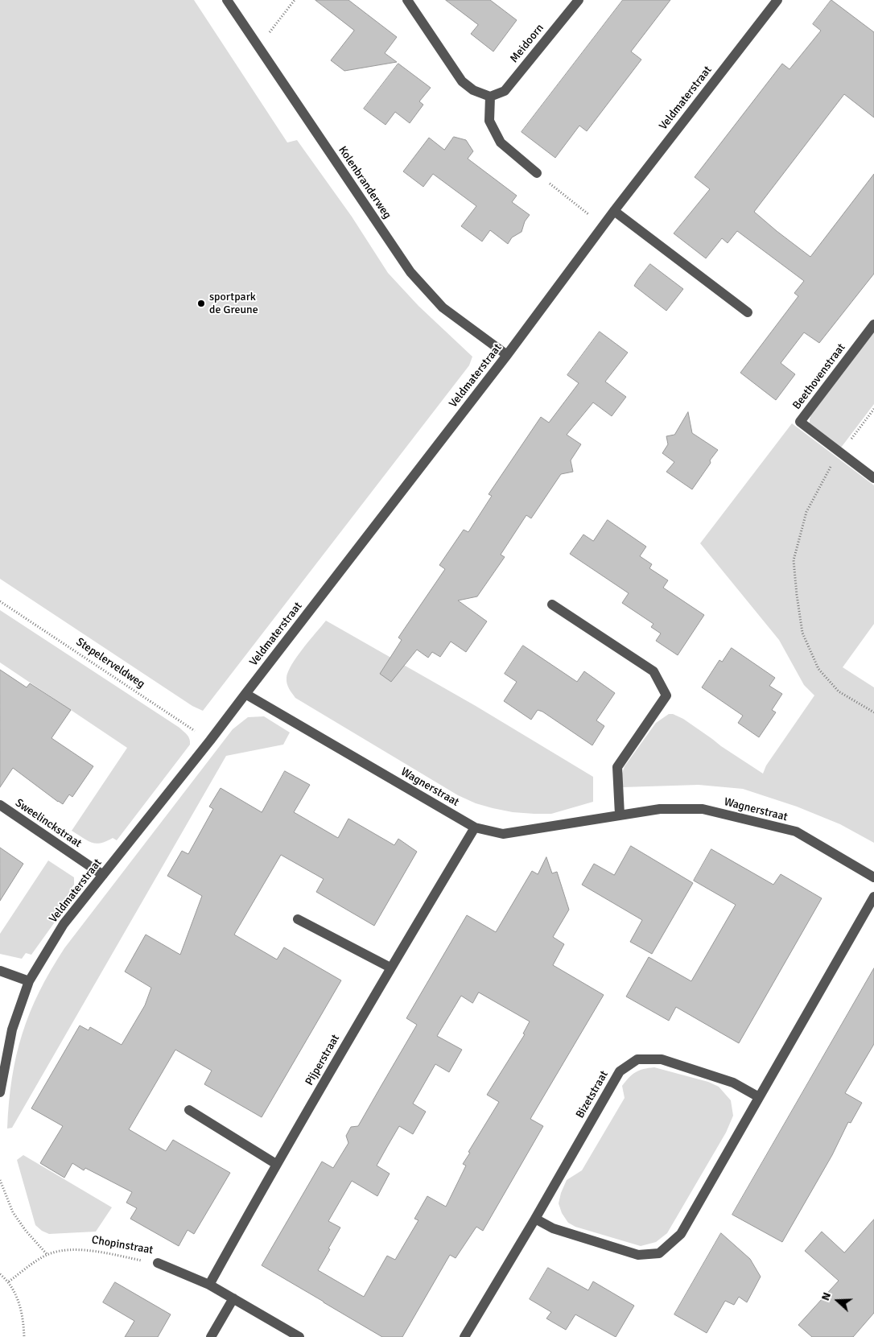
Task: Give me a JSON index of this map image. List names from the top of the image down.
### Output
{
  "streets": {
    "street": [
      "Meidoorn",
      "Veldmaterstraat",
      "Kolenbranderweg",
      "Beethovenstraat",
      "Wagnerstraat",
      "Sweelinckstraat",
      "Pijperstraat",
      "Bizetstraat",
      "Chopinstraat"
    ],
    "path": ["Stepelerveldweg"]
  },
  "crossings": [
    ["Veldmaterstraat", "Kolenbranderweg"],
    ["Veldmaterstraat", "Stepelerveldweg"],
    ["Veldmaterstraat", "Wagnerstraat"],
    ["Veldmaterstraat", "Sweelinckstraat"],
    ["Wagnerstraat", "Pijperstraat"],
    ["Pijperstraat", "Chopinstraat"]
  ],
  "places": ["sportpark de Greune"],
  "north": "left"
}
